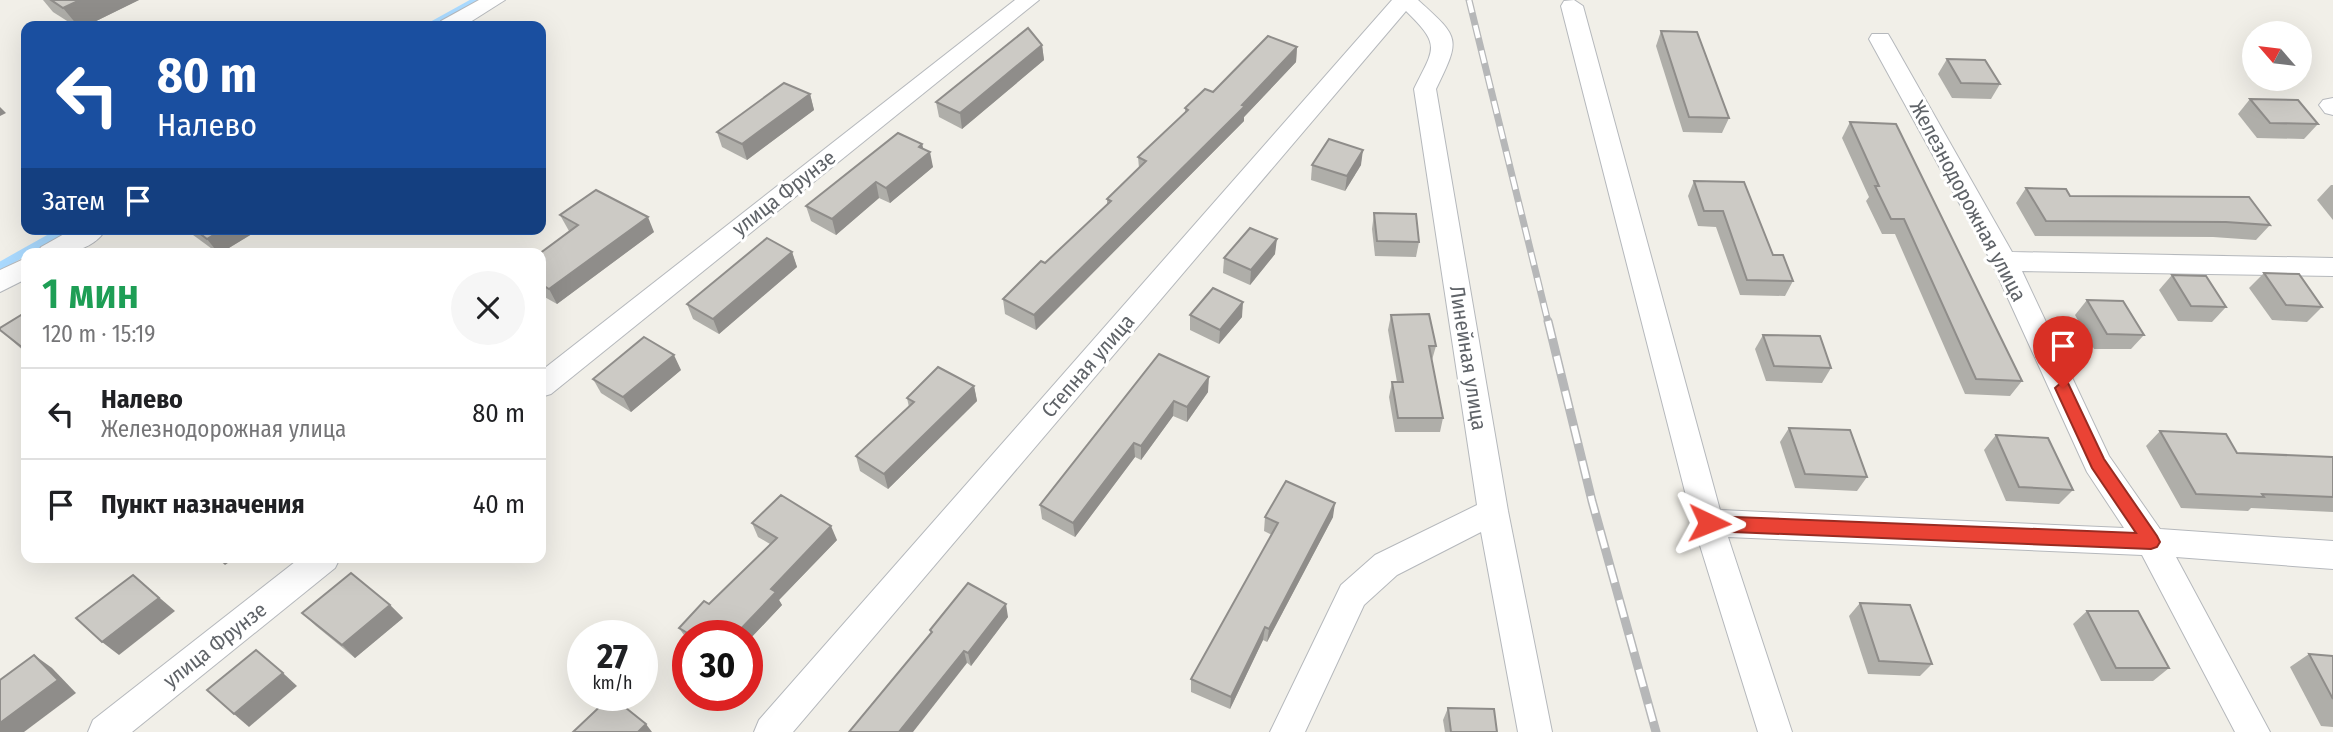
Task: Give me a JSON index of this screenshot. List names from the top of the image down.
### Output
{
  "streets": {
    "street": [
      "улица Фрунзе",
      "Железнодорожная улица",
      "Линейная улица",
      "Степная улица"
    ]
  },
  "crossings": [
    ["Линейная улица", "Степная улица"]
  ],
  "north": "top left",
  "page": {
    "turn": ["80 m", "Налево"],
    "then": "Затем",
    "heading": ["1 мин", "120 m · 15:19"],
    "list": [
      {
        "name": "Налево",
        "note": "Железнодорожная улица",
        "value": "80 m"
      },
      {
        "name": "Пункт назначения",
        "value": "40 m"
      }
    ],
    "speed": "27 km/h",
    "limit": "30"
  }
}
